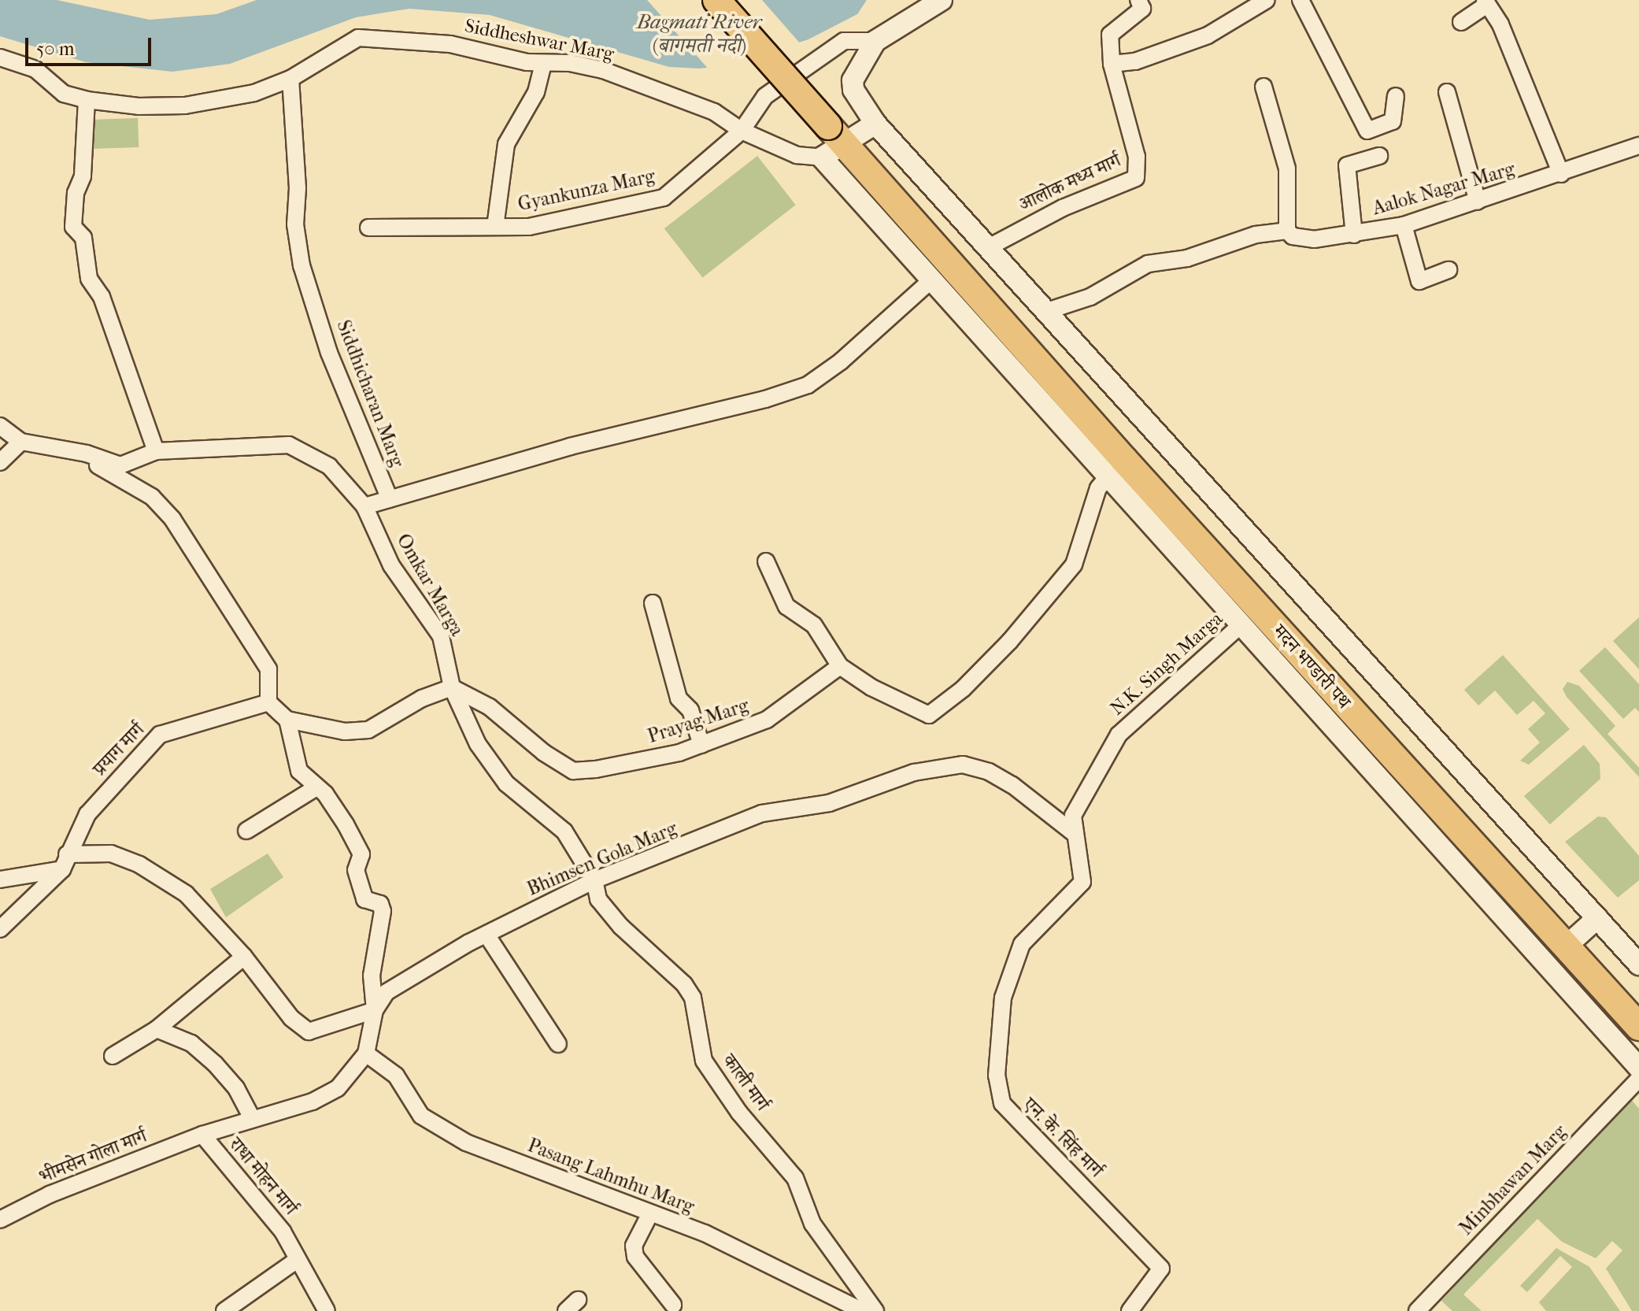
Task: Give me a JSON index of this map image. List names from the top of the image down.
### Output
{
  "streets": {
    "highway": ["मदन भण्डारी पथ"],
    "street": [
      "Siddheshwar Marg",
      "आलोक मध्य मार्ग",
      "Aalok Nagar Marg",
      "Gyankunza Marg",
      "Siddhicharan Marg",
      "Omkar Marga",
      "N.K. Singh Marga",
      "Prayag Marg",
      "प्रयाग मार्ग",
      "Bhimsen Gola Marg",
      "काली मार्ग",
      "एन. के. सिंह मार्ग",
      "भीमसेन गोला मार्ग",
      "राधा मोहन मार्ग",
      "Pasang Lahmhu Marg",
      "Minbhawan Marg"
    ]
  },
  "crossings": [
    ["Siddheshwar Marg", "Gyankunza Marg"],
    ["Siddheshwar Marg", "Siddhicharan Marg"],
    ["Omkar Marga", "Prayag Marg"],
    ["Omkar Marga", "Bhimsen Gola Marg"],
    ["Omkar Marga", "काली मार्ग"],
    ["N.K. Singh Marga", "Bhimsen Gola Marg"],
    ["N.K. Singh Marga", "एन. के. सिंह मार्ग"],
    ["Bhimsen Gola Marg", "काली मार्ग"],
    ["Bhimsen Gola Marg", "एन. के. सिंह मार्ग"],
    ["भीमसेन गोला मार्ग", "राधा मोहन मार्ग"]
  ],
  "water": ["Bagmati River (बागमती नदी)"],
  "scale_bar": "50 m"
}
